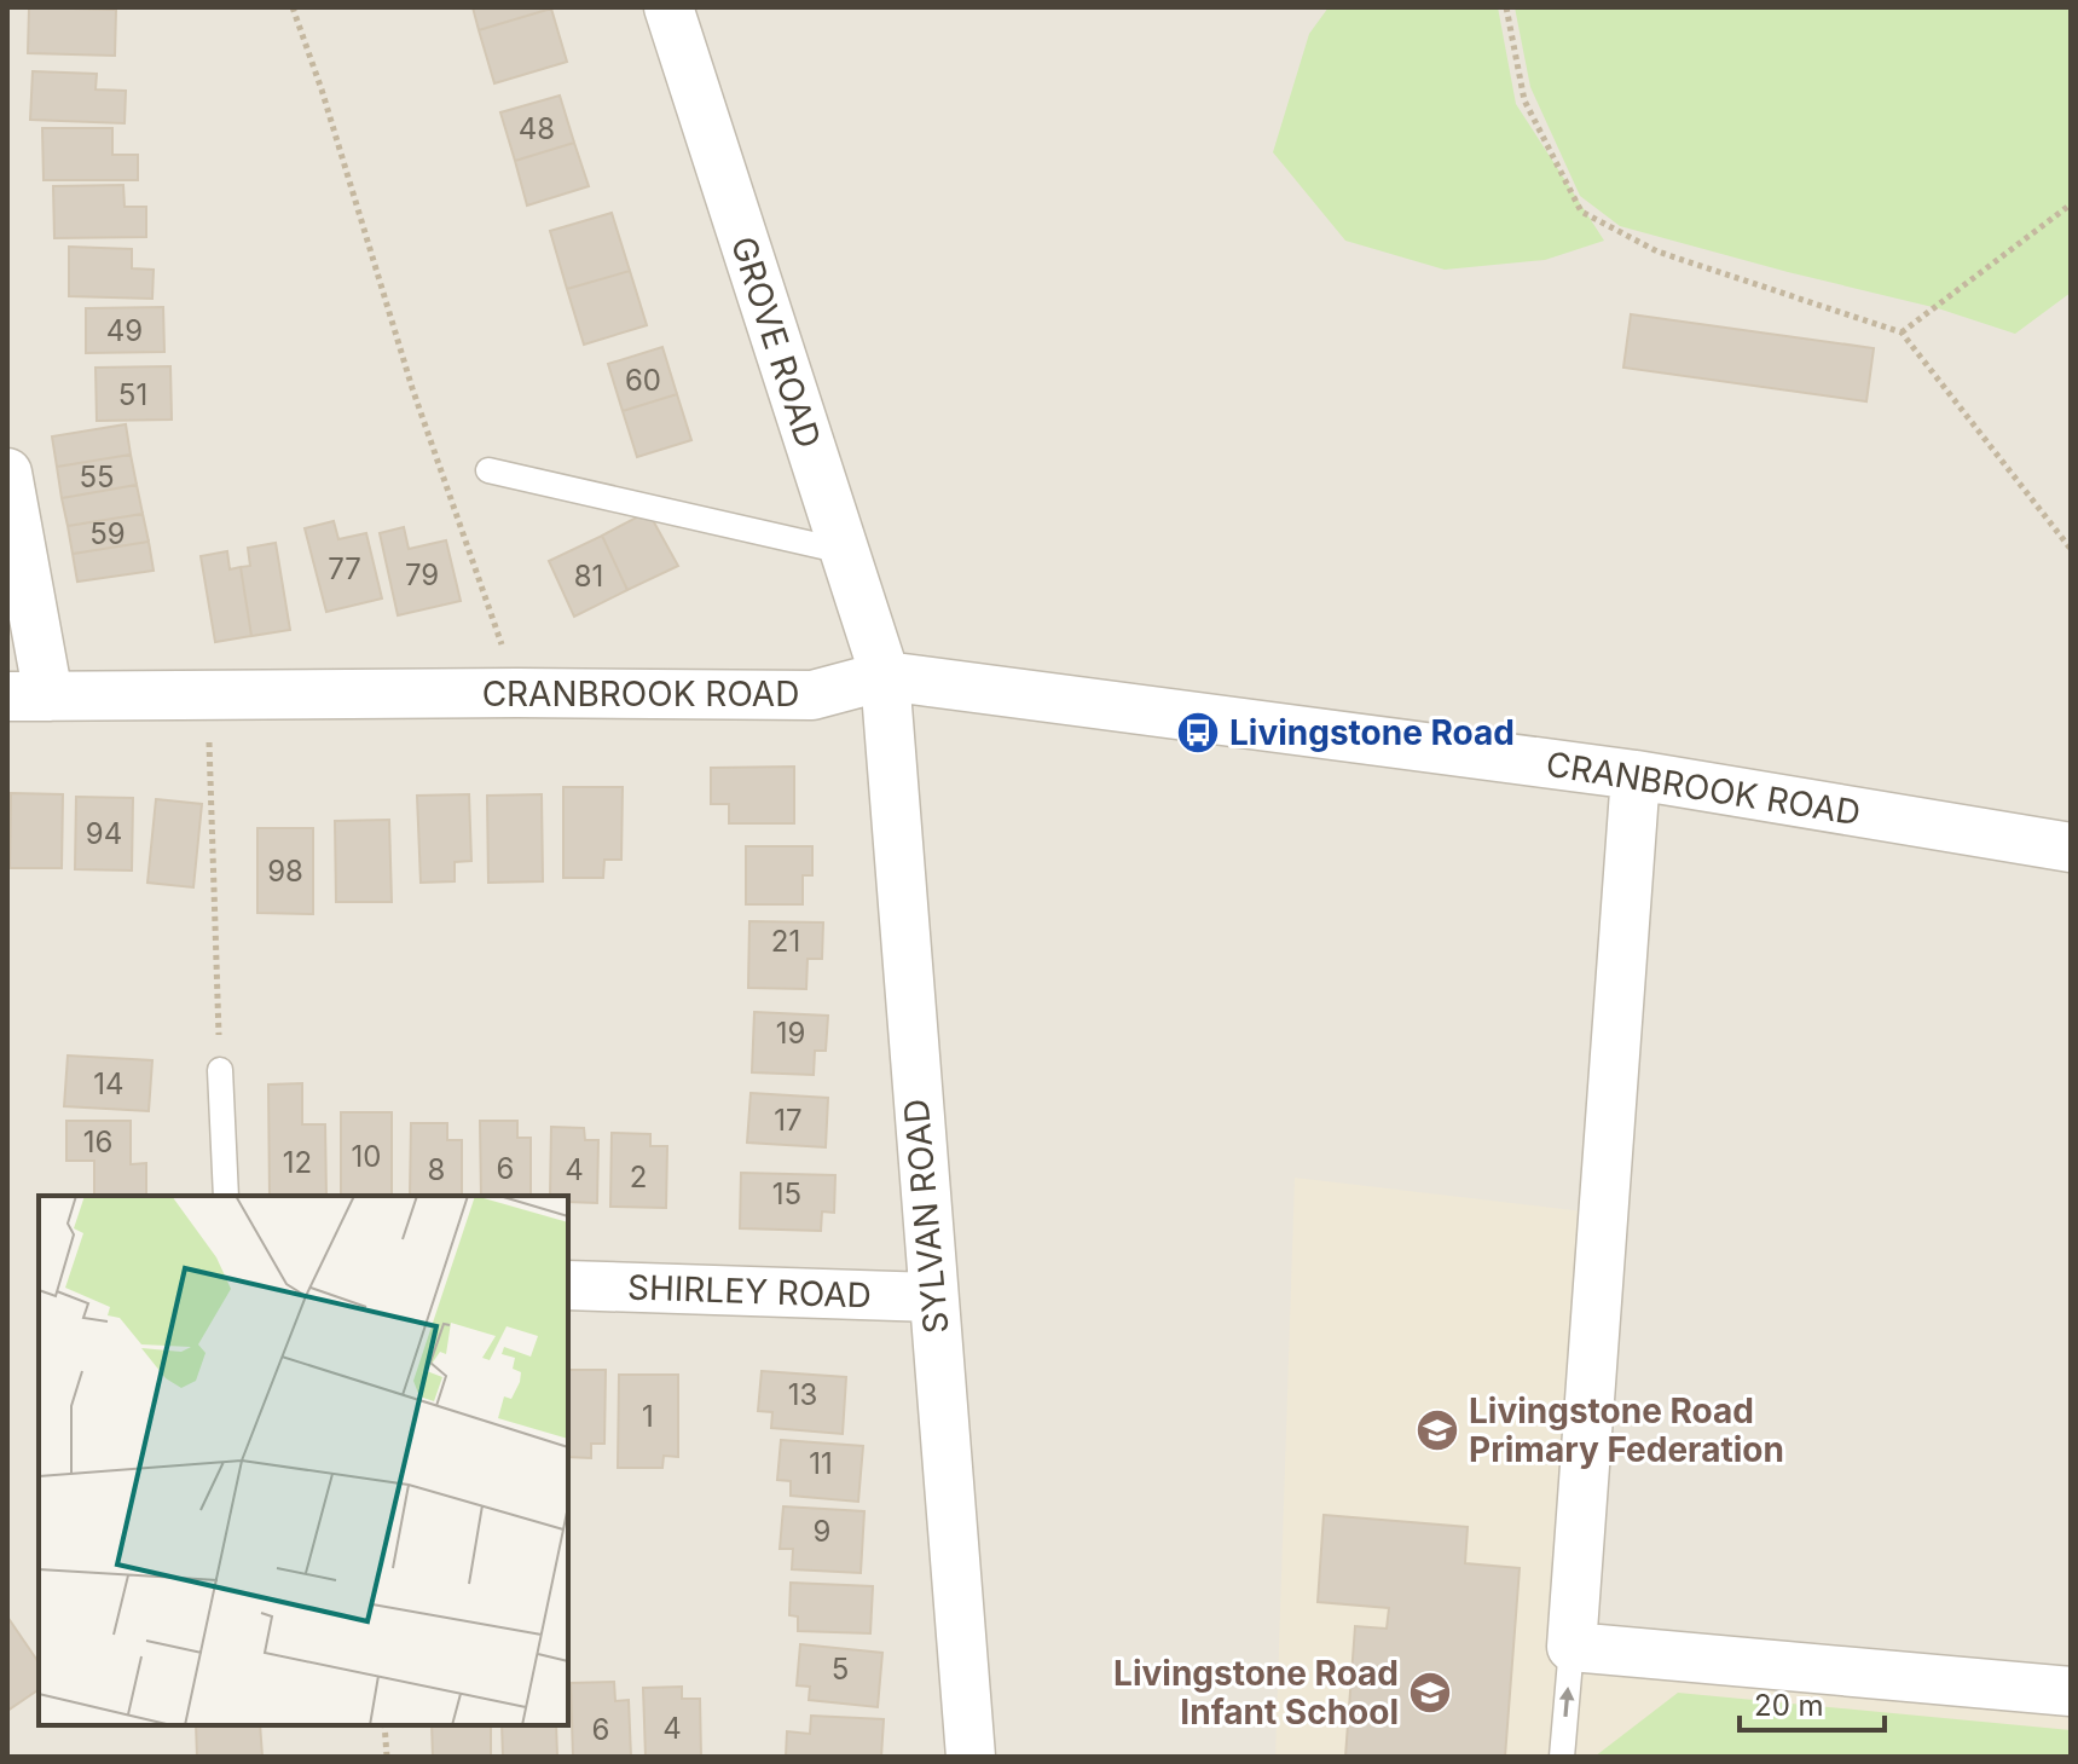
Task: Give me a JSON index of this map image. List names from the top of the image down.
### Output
{
  "streets": {
    "street": [
      "GROVE ROAD",
      "CRANBROOK ROAD",
      "SYLVAN ROAD",
      "SHIRLEY ROAD"
    ]
  },
  "crossings": [
    ["GROVE ROAD", "CRANBROOK ROAD"],
    ["GROVE ROAD", "SYLVAN ROAD"],
    ["CRANBROOK ROAD", "SYLVAN ROAD"],
    ["SYLVAN ROAD", "SHIRLEY ROAD"]
  ],
  "places": {
    "bus stop": ["Livingstone Road"],
    "school or university": ["Livingstone Road Primary Federation", "Livingstone Road Infant School"]
  },
  "house_numbers": [
    "48",
    "49",
    "60",
    "51",
    "55",
    "59",
    "77",
    "79",
    "81",
    "94",
    "98",
    "21",
    "19",
    "14",
    "17",
    "16",
    "10",
    "12",
    "6",
    "8",
    "4",
    "2",
    "15",
    "13",
    "1",
    "11",
    "9",
    "5",
    "4",
    "6"
  ],
  "scale_bar": "20 m"
}
